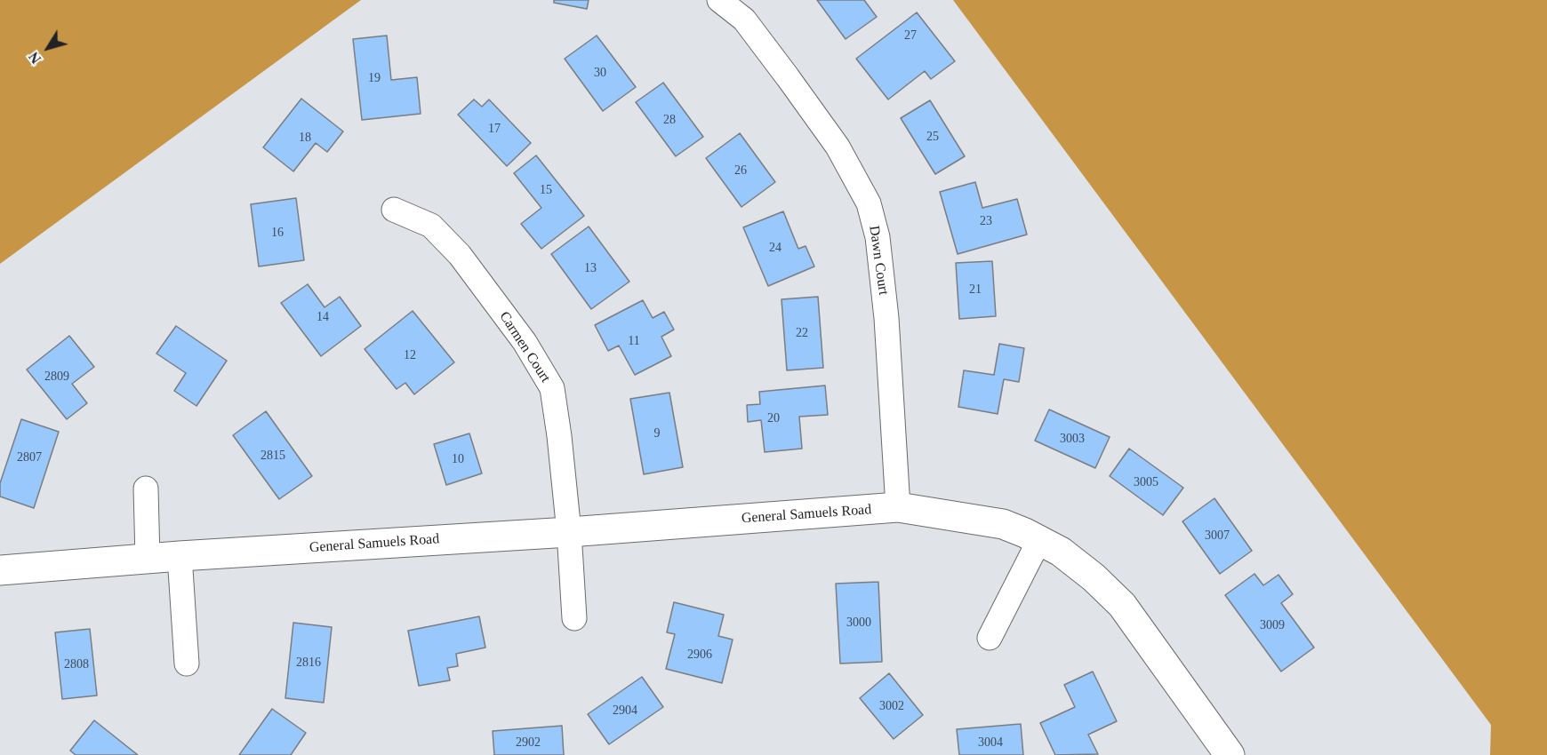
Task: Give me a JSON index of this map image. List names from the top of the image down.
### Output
{
  "streets": {
    "street": ["Dawn Court", "Carmen Court", "General Samuels Road"]
  },
  "crossings": [
    ["Dawn Court", "General Samuels Road"],
    ["Carmen Court", "General Samuels Road"]
  ],
  "house_numbers": [
    "27",
    "30",
    "19",
    "28",
    "17",
    "25",
    "18",
    "26",
    "15",
    "23",
    "16",
    "24",
    "13",
    "21",
    "14",
    "22",
    "11",
    "12",
    "2809",
    "20",
    "9",
    "3003",
    "2815",
    "2807",
    "10",
    "3005",
    "3007",
    "3000",
    "3009",
    "2906",
    "2816",
    "2808",
    "3002",
    "2904",
    "2902",
    "3004"
  ],
  "north": "bottom left"
}
